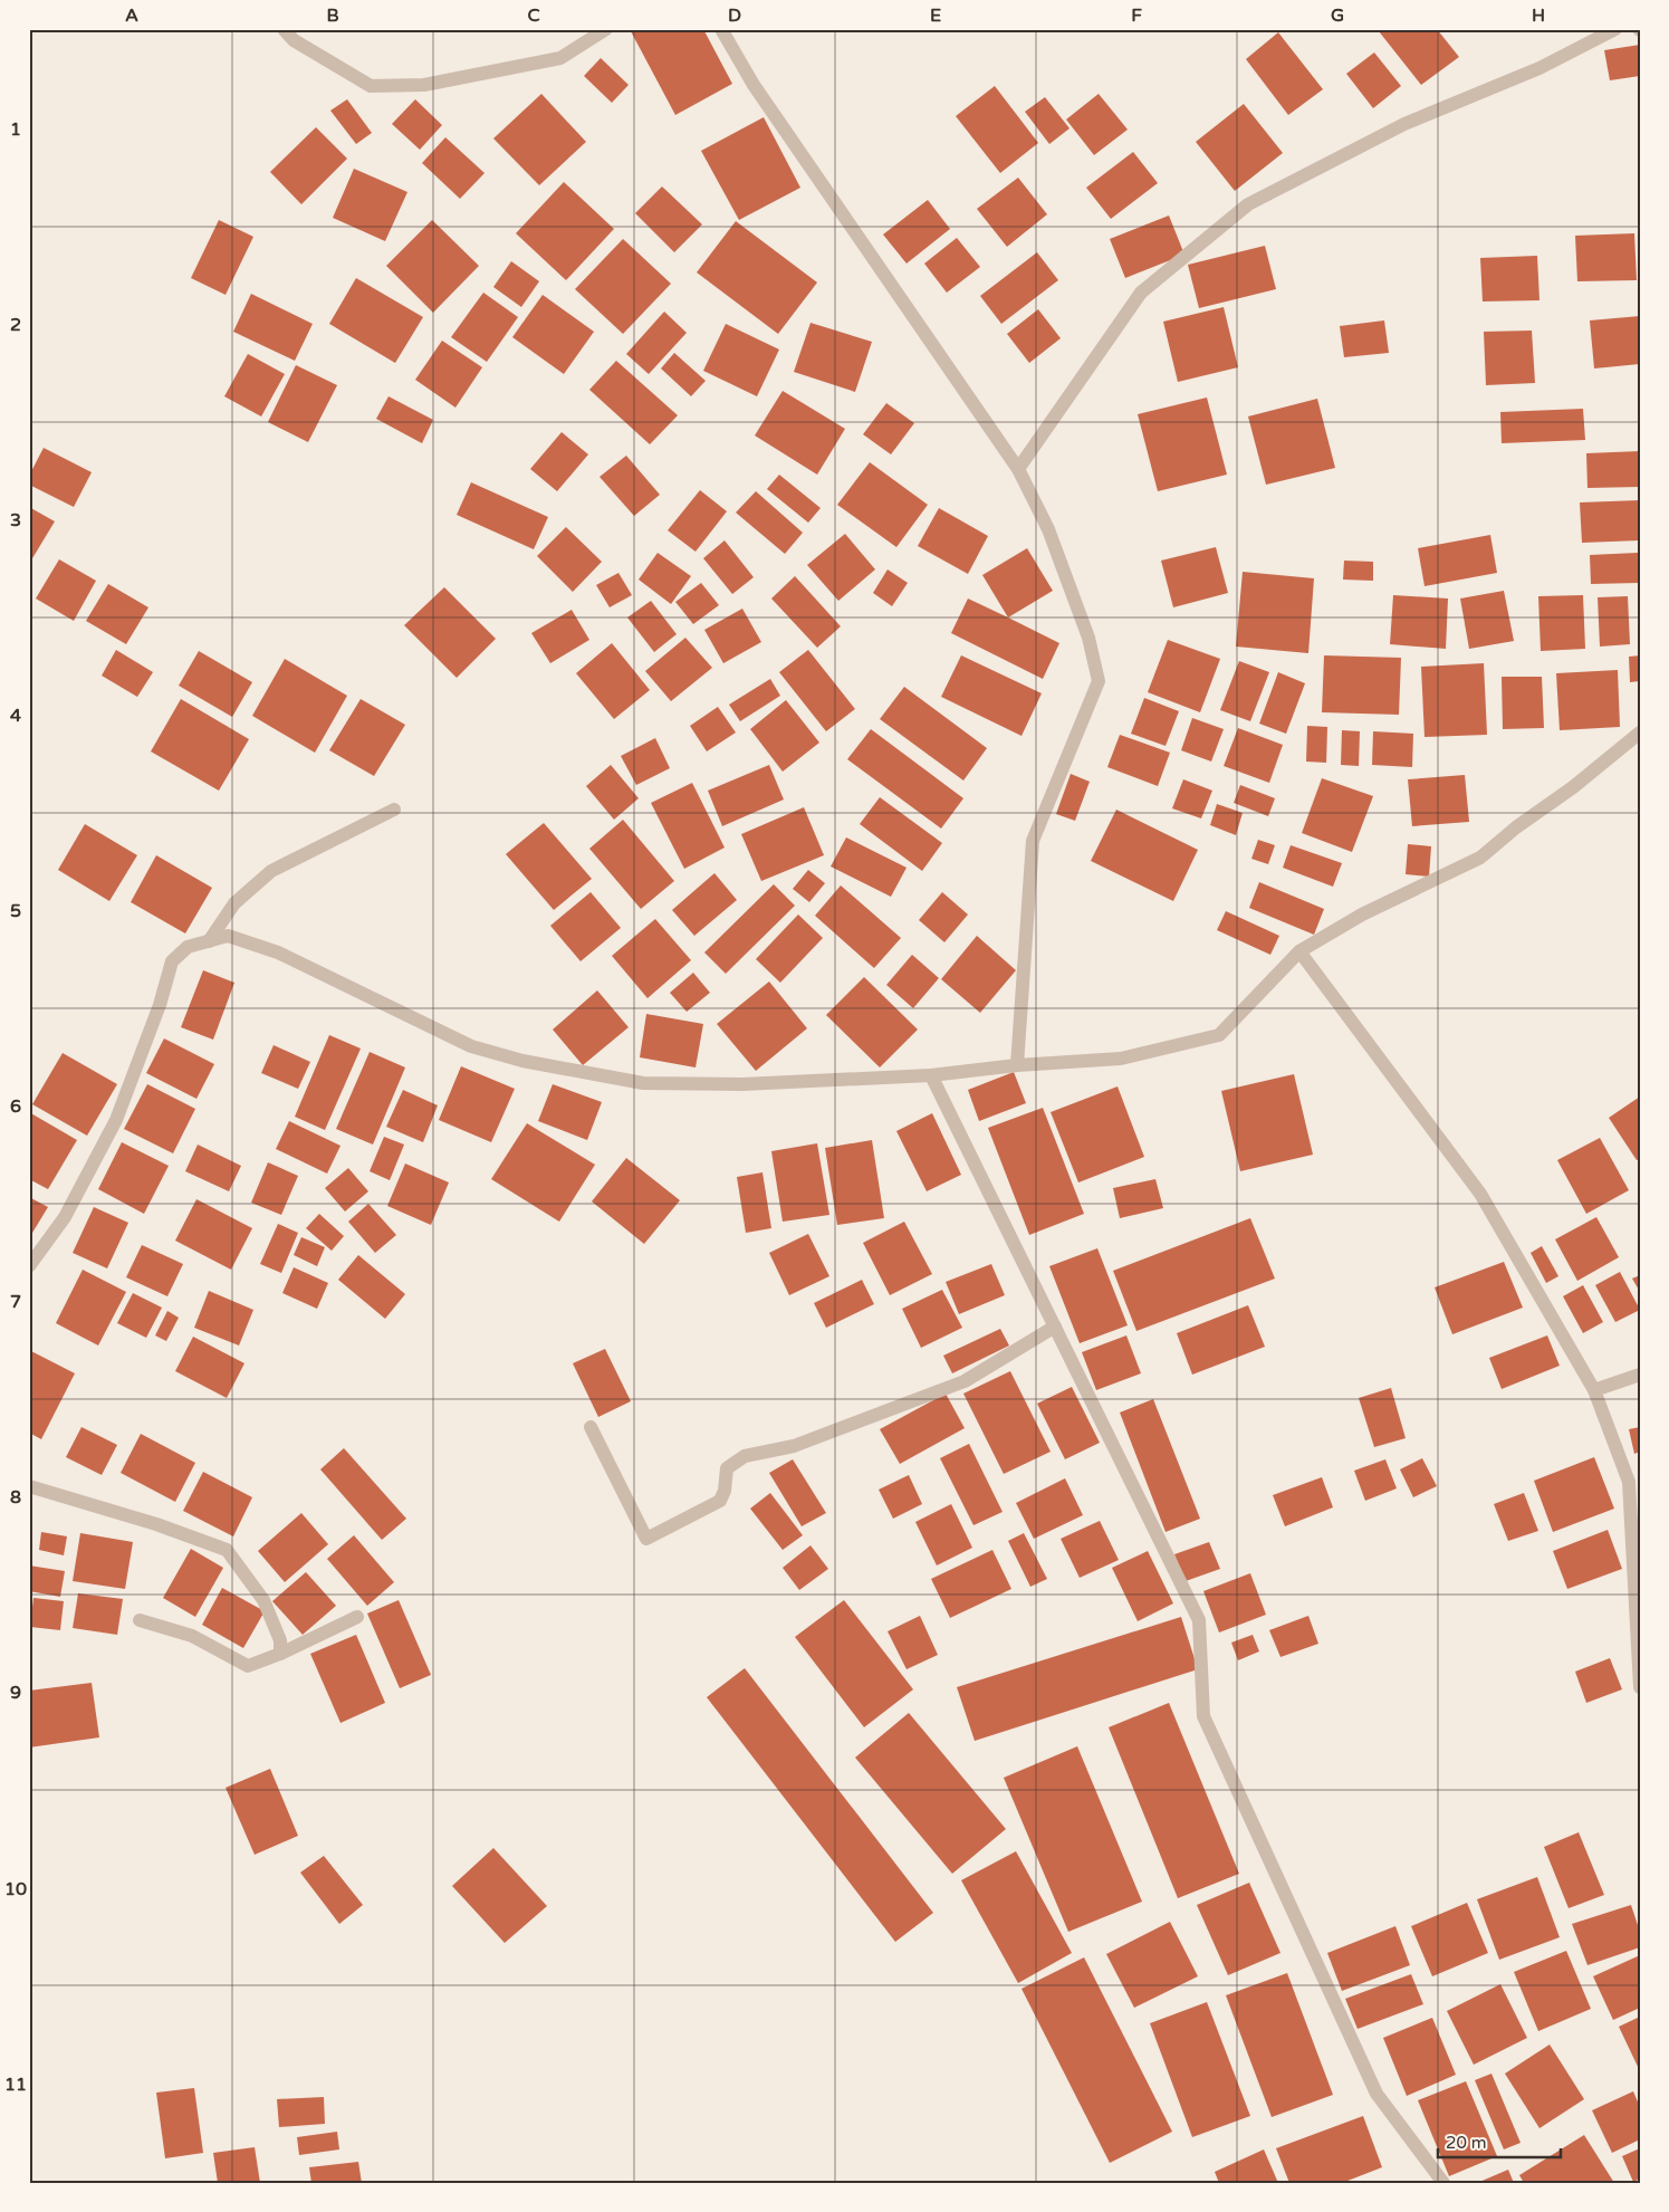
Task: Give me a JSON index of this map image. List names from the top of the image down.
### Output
{
  "scale_bar": "20 m",
  "grid": {
    "columns": [
      "A",
      "B",
      "C",
      "D",
      "E",
      "F",
      "G",
      "H"
    ],
    "rows": [
      "1",
      "2",
      "3",
      "4",
      "5",
      "6",
      "7",
      "8",
      "9",
      "10",
      "11"
    ]
  }
}
